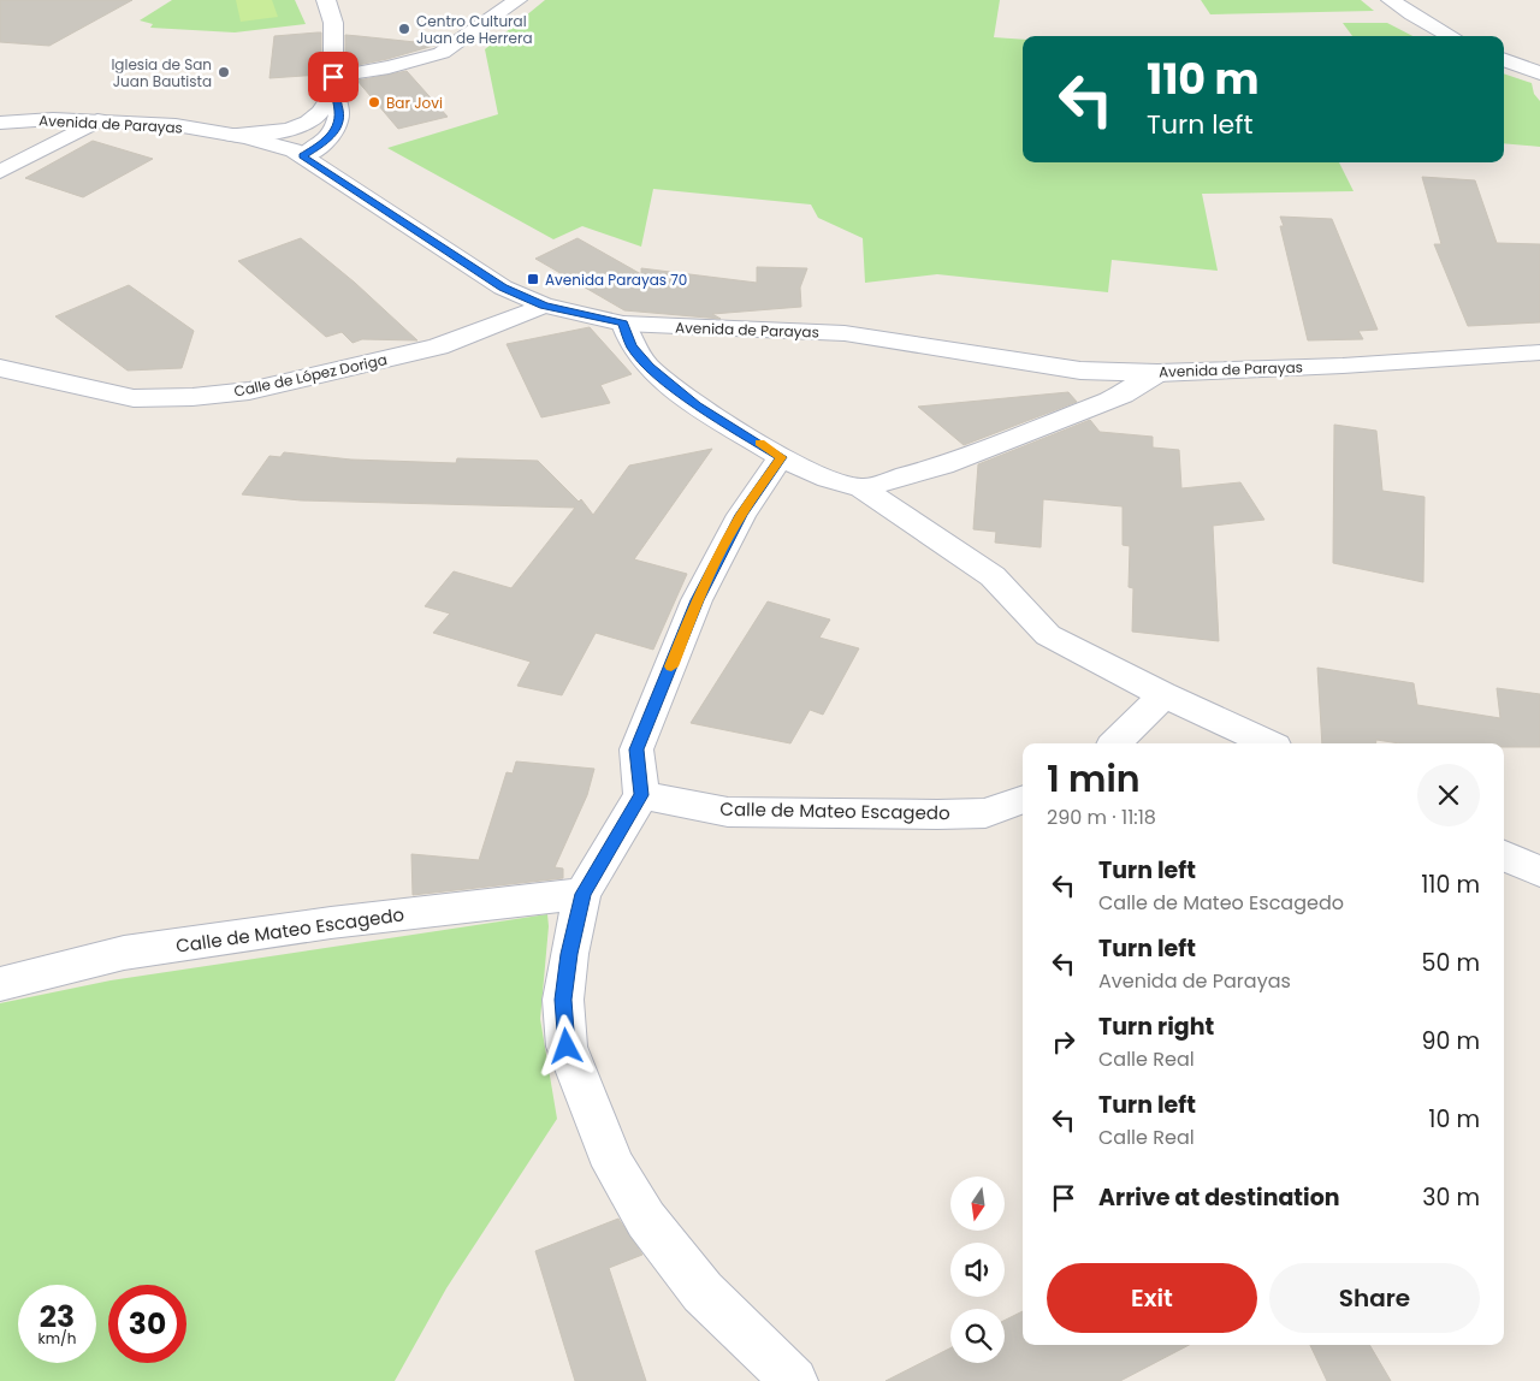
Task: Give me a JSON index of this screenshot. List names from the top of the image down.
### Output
{
  "streets": {
    "street": ["Avenida de Parayas", "Calle de López Doriga", "Calle de Mateo Escagedo"]
  },
  "crossings": [
    ["Avenida de Parayas", "Calle de López Doriga"]
  ],
  "places": {
    "other": ["Centro Cultural Juan de Herrera", "Iglesia de San Juan Bautista", "Bar Jovi"],
    "transit": ["Avenida Parayas 70"]
  },
  "north": "bottom",
  "page": {
    "turn": ["110 m", "Turn left"],
    "heading": ["1 min", "290 m · 11:18"],
    "list": [
      {
        "name": "Turn left",
        "note": "Calle de Mateo Escagedo",
        "value": "110 m"
      },
      {
        "name": "Turn left",
        "note": "Avenida de Parayas",
        "value": "50 m"
      },
      {
        "name": "Turn right",
        "note": "Calle Real",
        "value": "90 m"
      },
      {
        "name": "Turn left",
        "note": "Calle Real",
        "value": "10 m"
      },
      {
        "name": "Arrive at destination",
        "value": "30 m"
      }
    ],
    "buttons": ["Exit", "Share"],
    "speed": "23 km/h",
    "limit": "30"
  }
}
